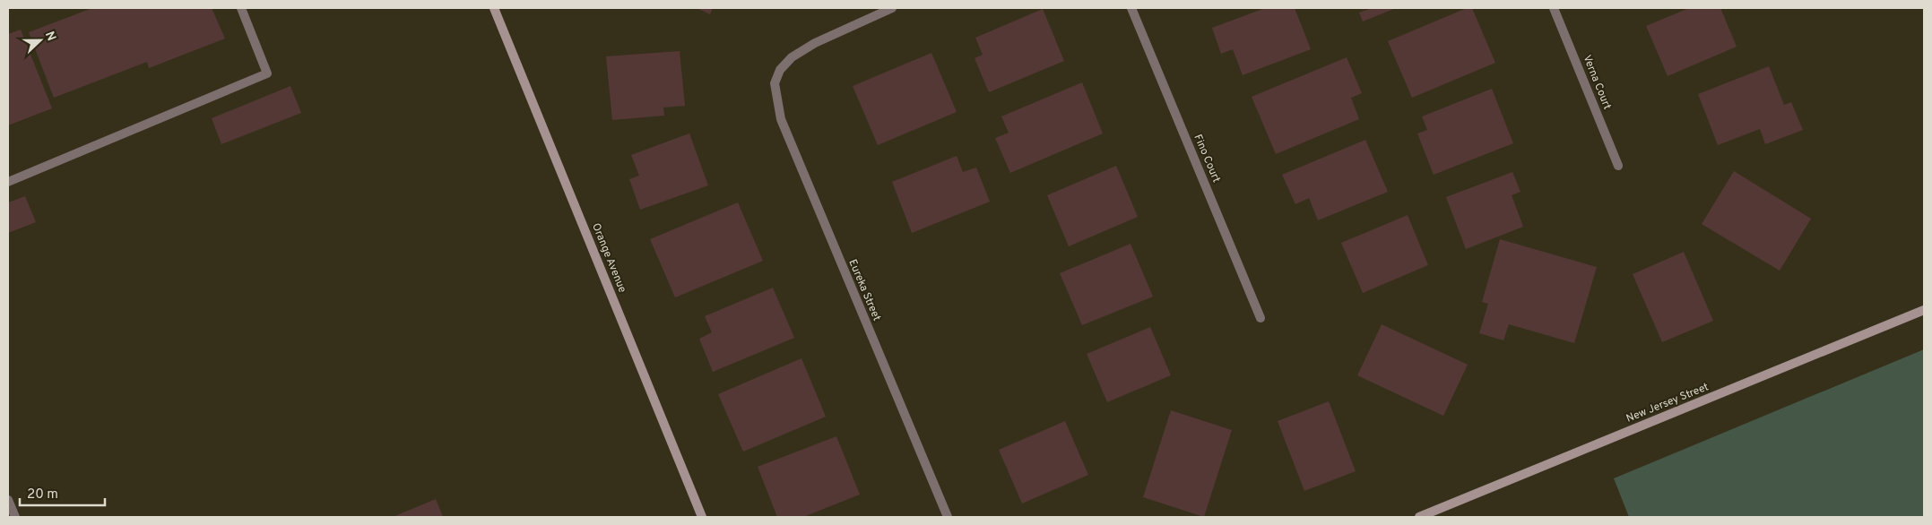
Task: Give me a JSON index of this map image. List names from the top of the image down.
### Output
{
  "streets": {
    "street": [
      "Verna Court",
      "Fino Court",
      "Orange Avenue",
      "Eureka Street",
      "New Jersey Street"
    ]
  },
  "scale_bar": "20 m",
  "north": "right"
}
